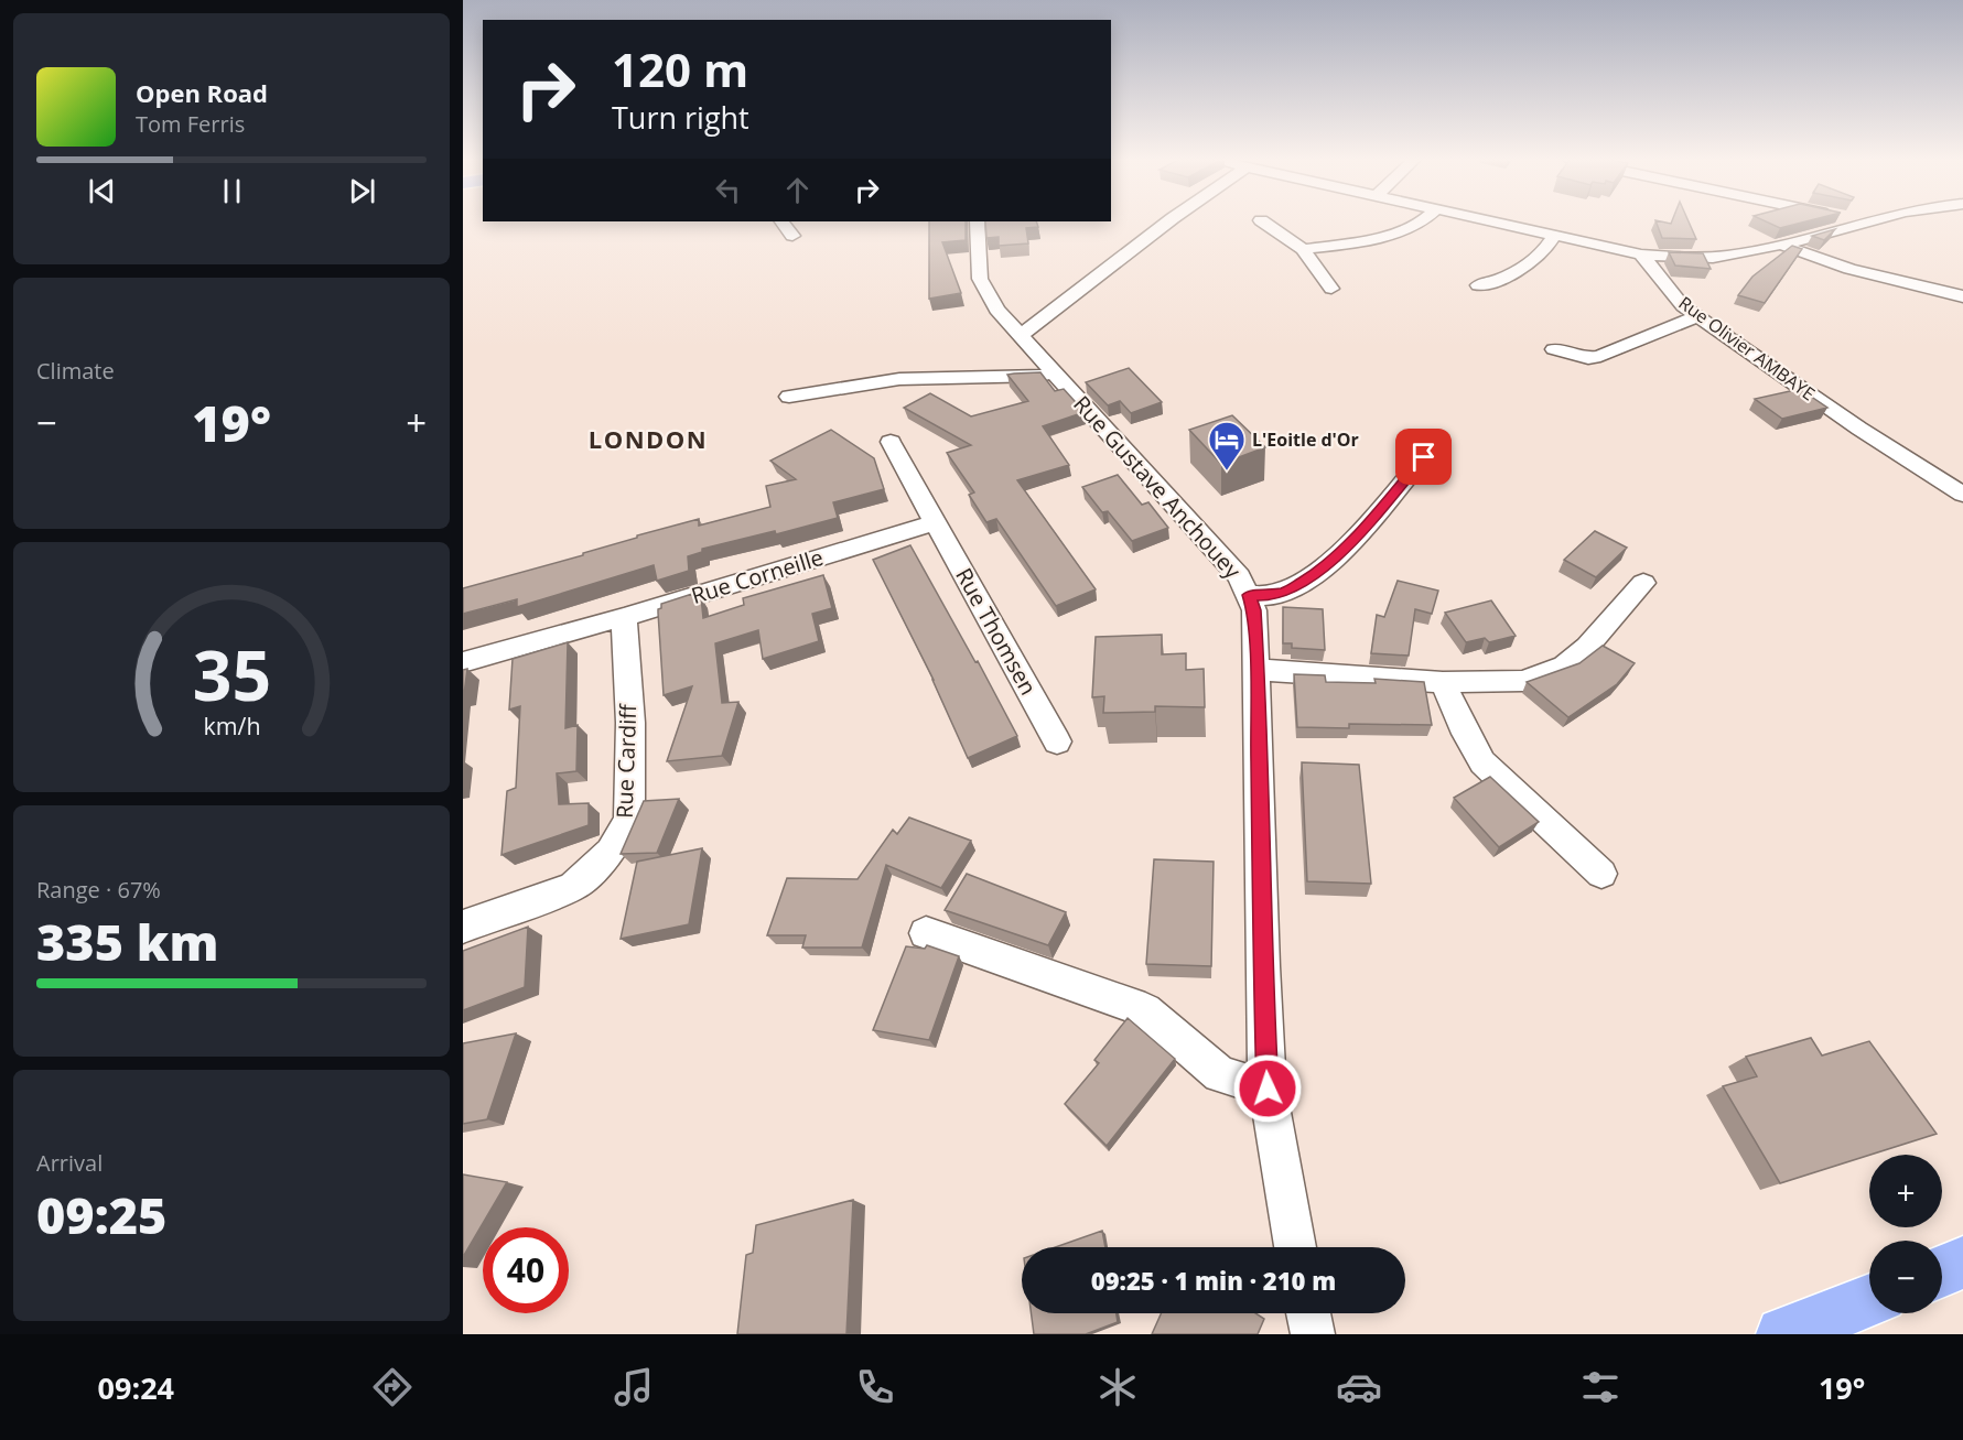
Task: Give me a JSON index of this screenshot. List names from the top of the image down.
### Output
{
  "streets": {
    "street": [
      "Rue Olivier AMBAYE",
      "Rue Gustave Anchouey",
      "Rue Corneille",
      "Rue Thomsen",
      "Rue Cardiff"
    ]
  },
  "crossings": [
    ["Rue Corneille", "Rue Thomsen"],
    ["Rue Corneille", "Rue Cardiff"]
  ],
  "districts": ["LONDON"],
  "places": {
    "hotel": ["L'Eoitle d'Or"]
  },
  "page": {
    "turn": ["120 m", "Turn right"],
    "song": ["Open Road", "Tom Ferris"],
    "tile": [
      "Climate",
      ["Range · 67%", "335 km"],
      ["Arrival", "09:25"]
    ],
    "heat": ["−", "19°", "+"],
    "map_buttons": ["+", "−"],
    "limit": "40",
    "trip": "09:25 · 1 min · 210 m",
    "tabs": ["09:24", "19°"],
    "gauge": ["35", "km/h"]
  }
}
